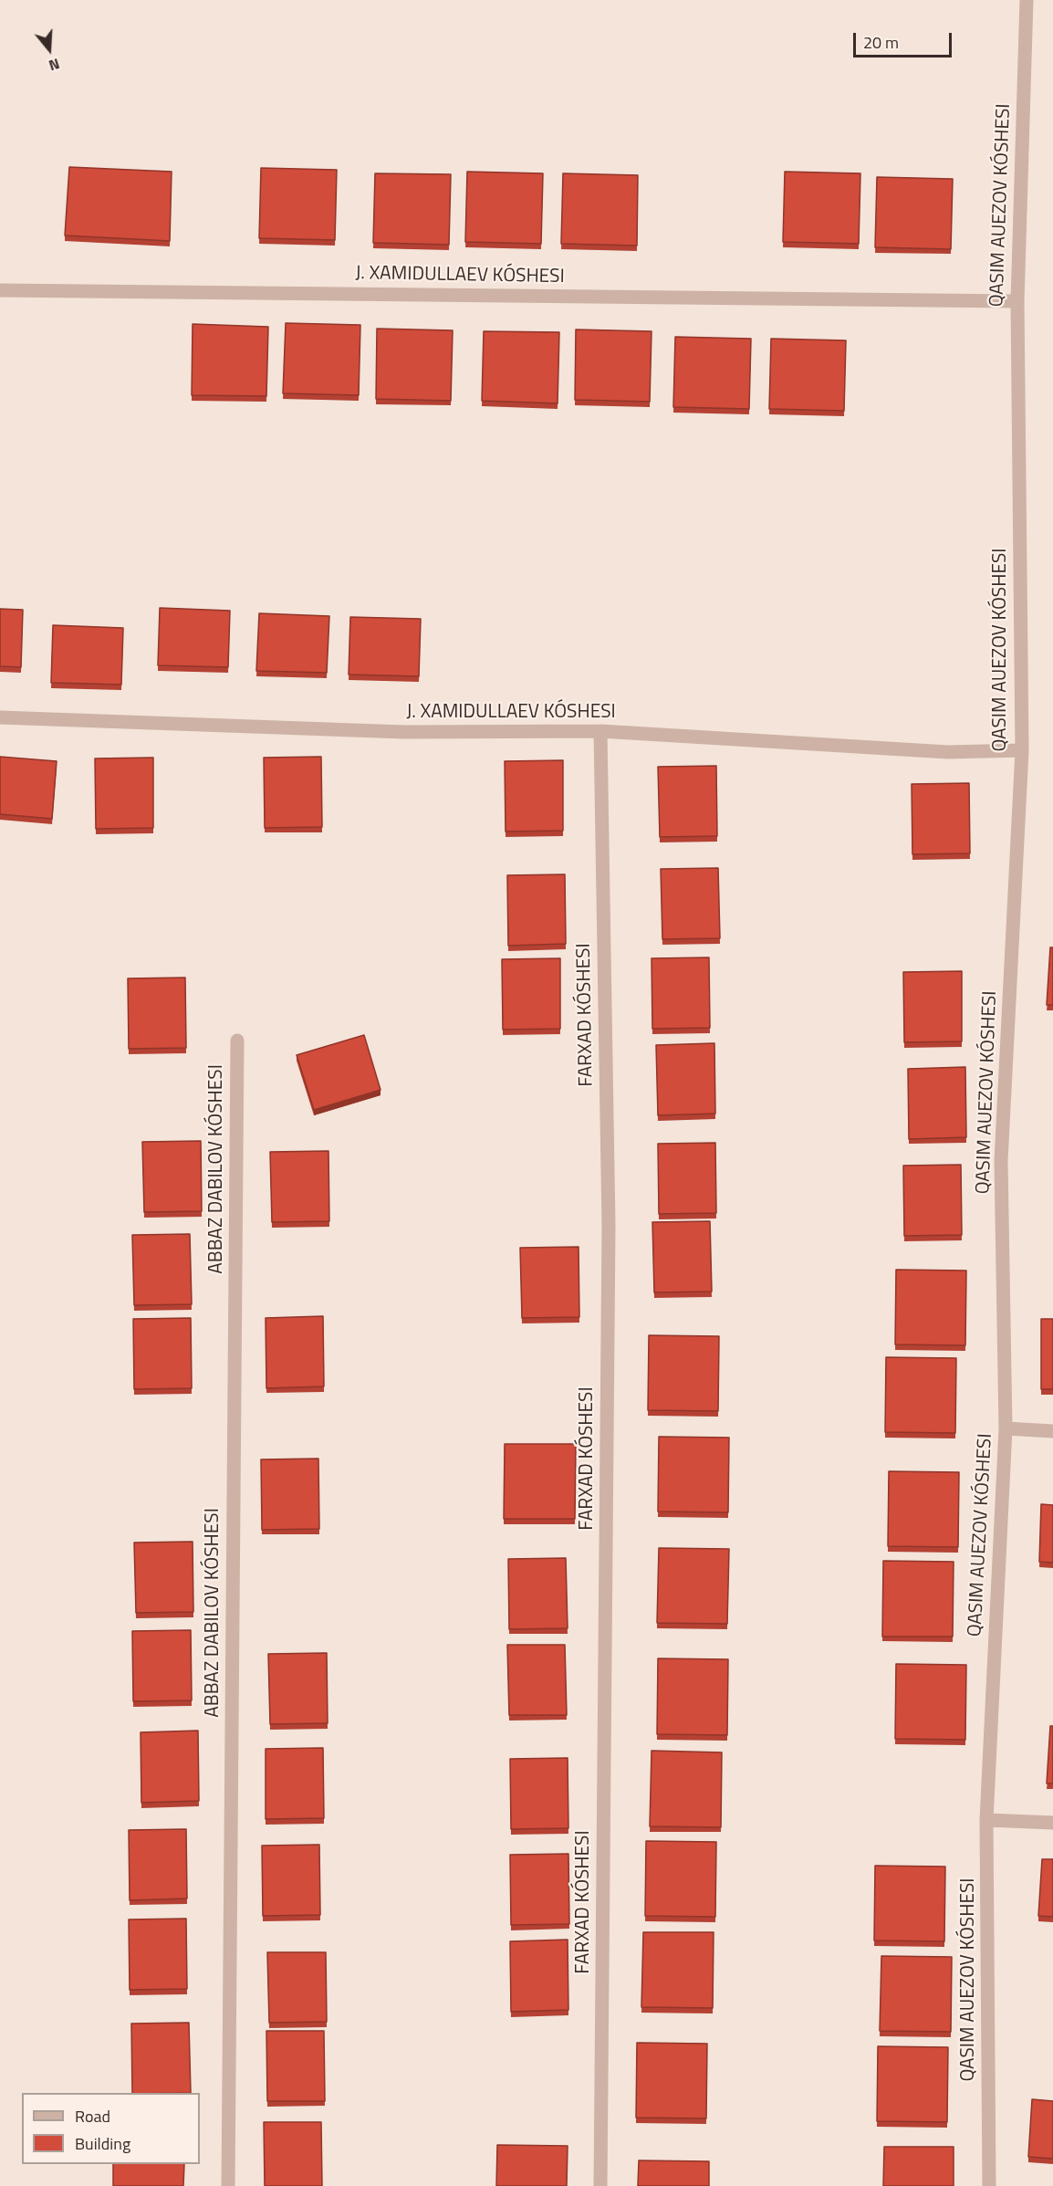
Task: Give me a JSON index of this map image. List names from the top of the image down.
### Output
{
  "streets": {
    "street": ["J. XAMIDULLAEV KÓSHESI", "FARXAD KÓSHESI"]
  },
  "crossings": [
    ["J. XAMIDULLAEV KÓSHESI", "FARXAD KÓSHESI"]
  ],
  "legend": ["Road", "Building"],
  "scale_bar": "20 m",
  "north": "bottom"
}
